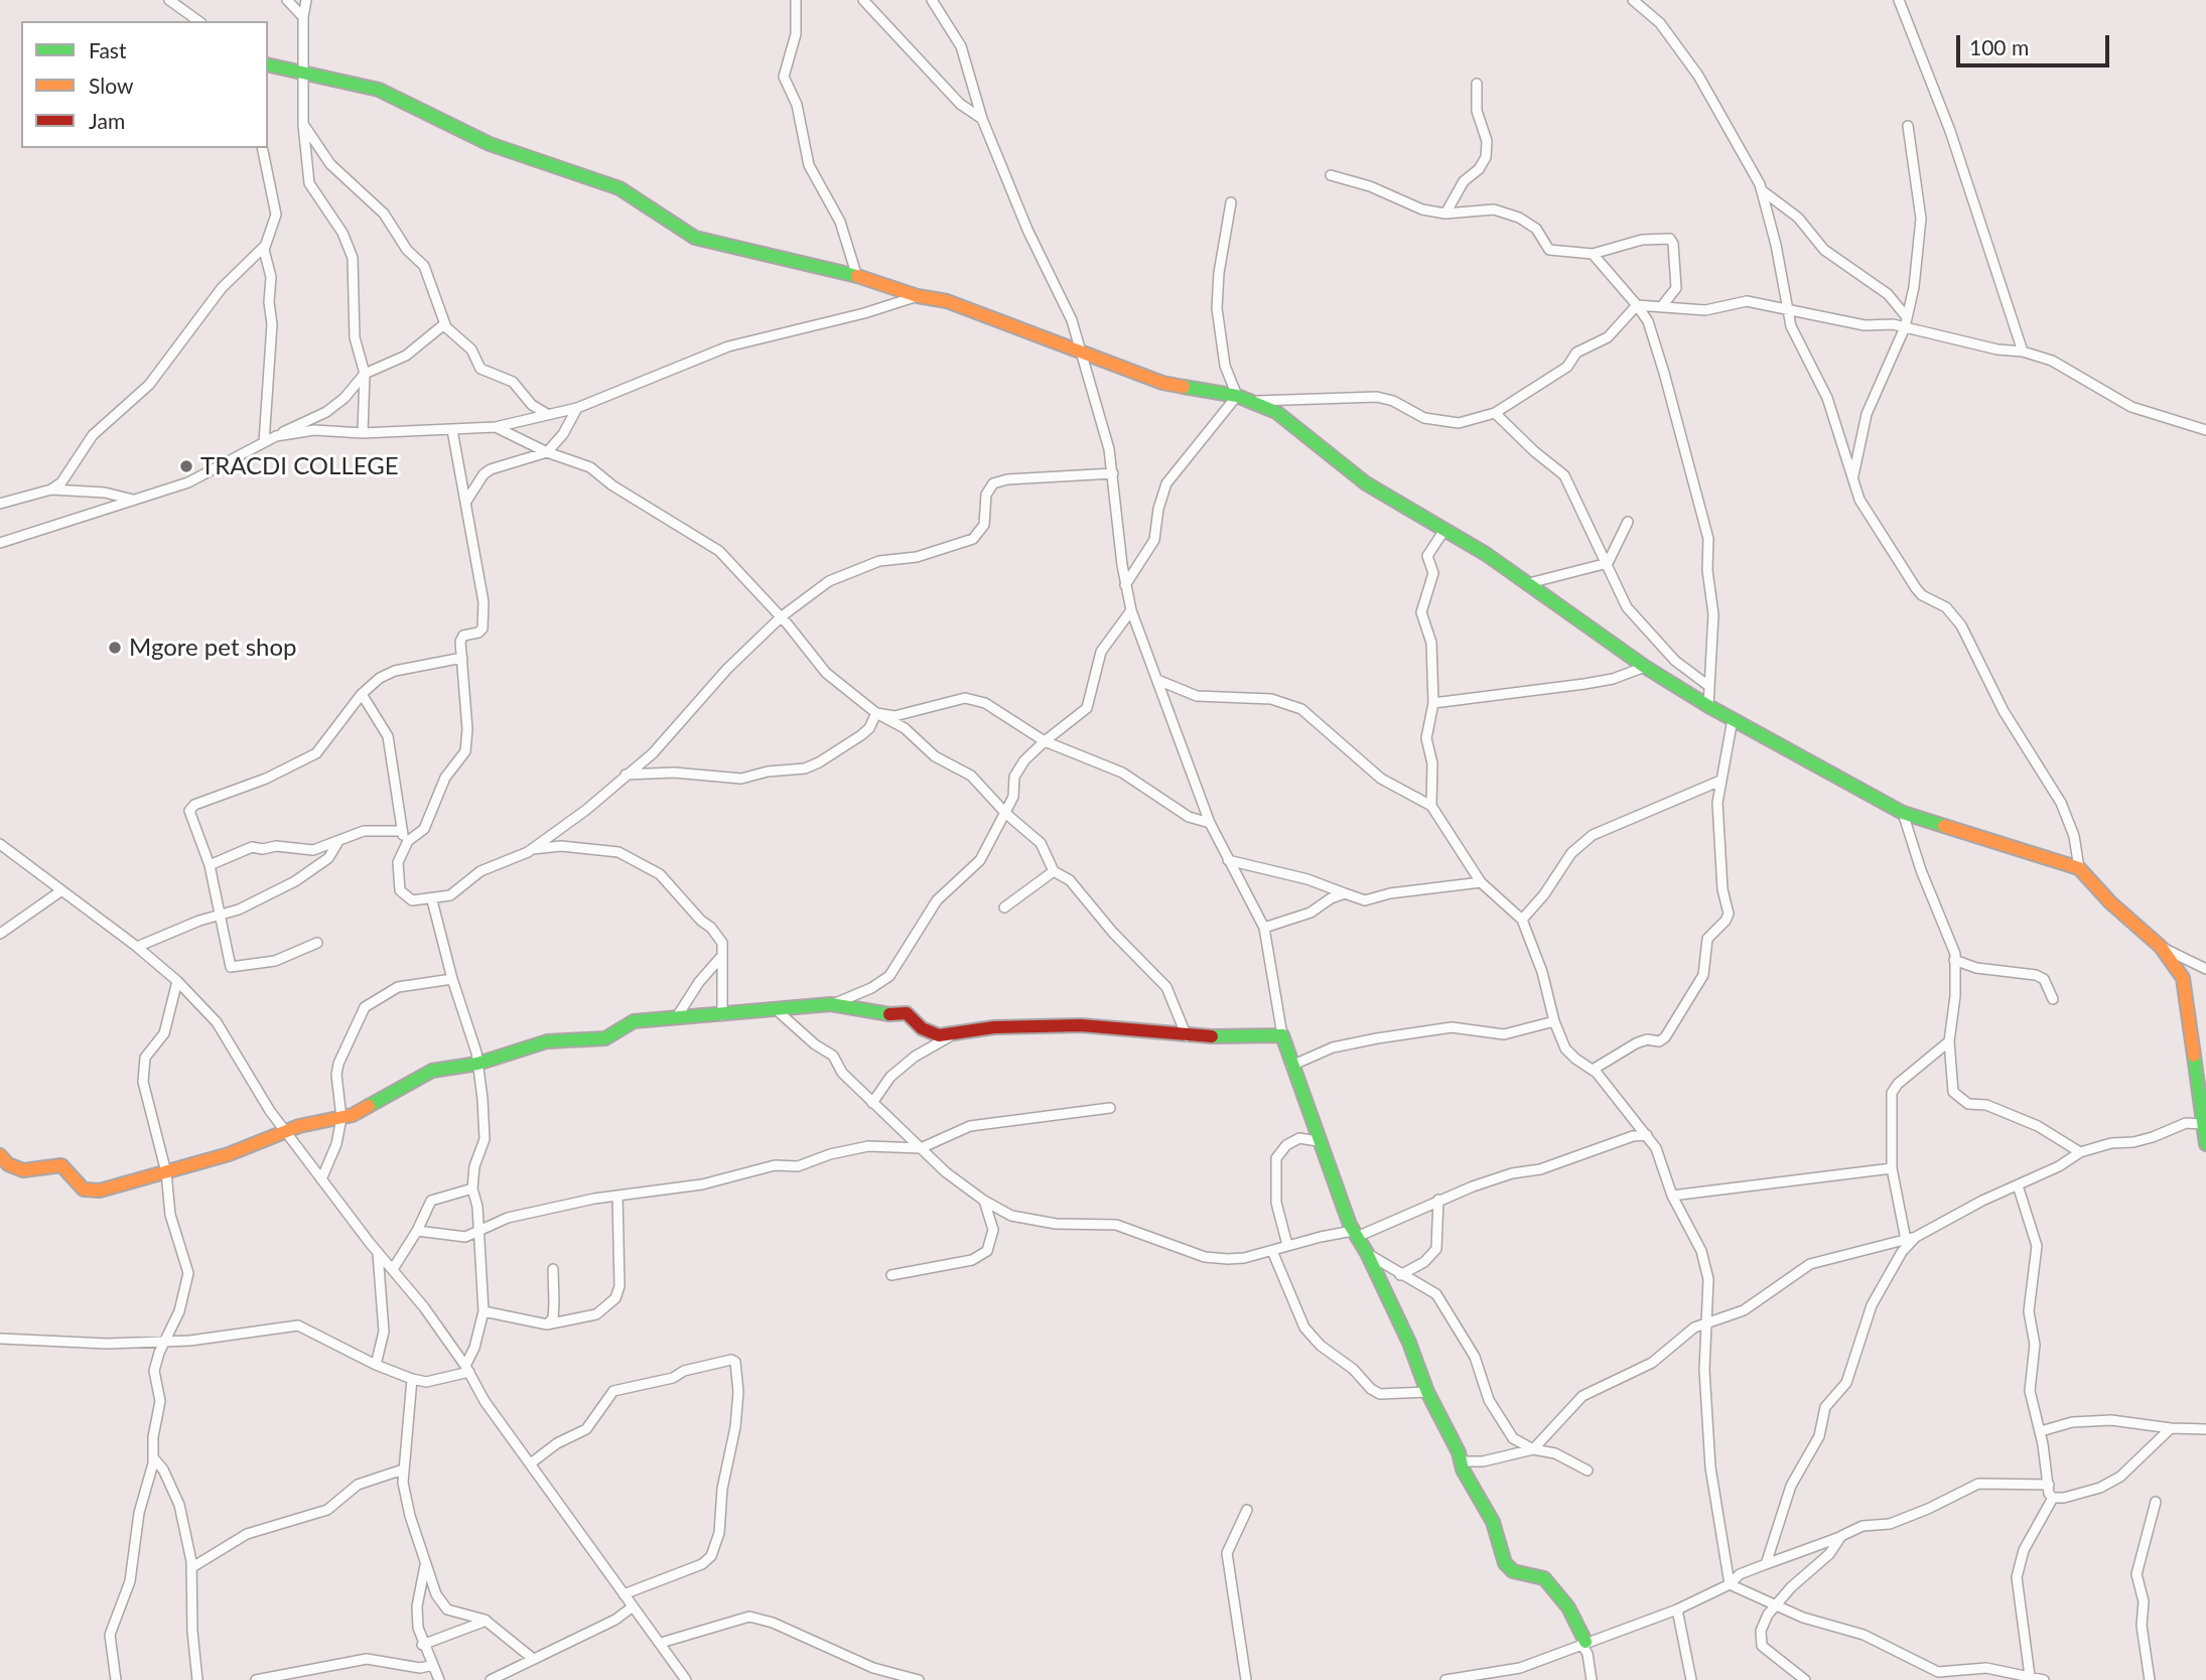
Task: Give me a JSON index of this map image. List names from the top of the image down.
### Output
{
  "places": ["TRACDI COLLEGE", "Mgore pet shop"],
  "legend": ["Fast", "Slow", "Jam"],
  "scale_bar": "100 m"
}
